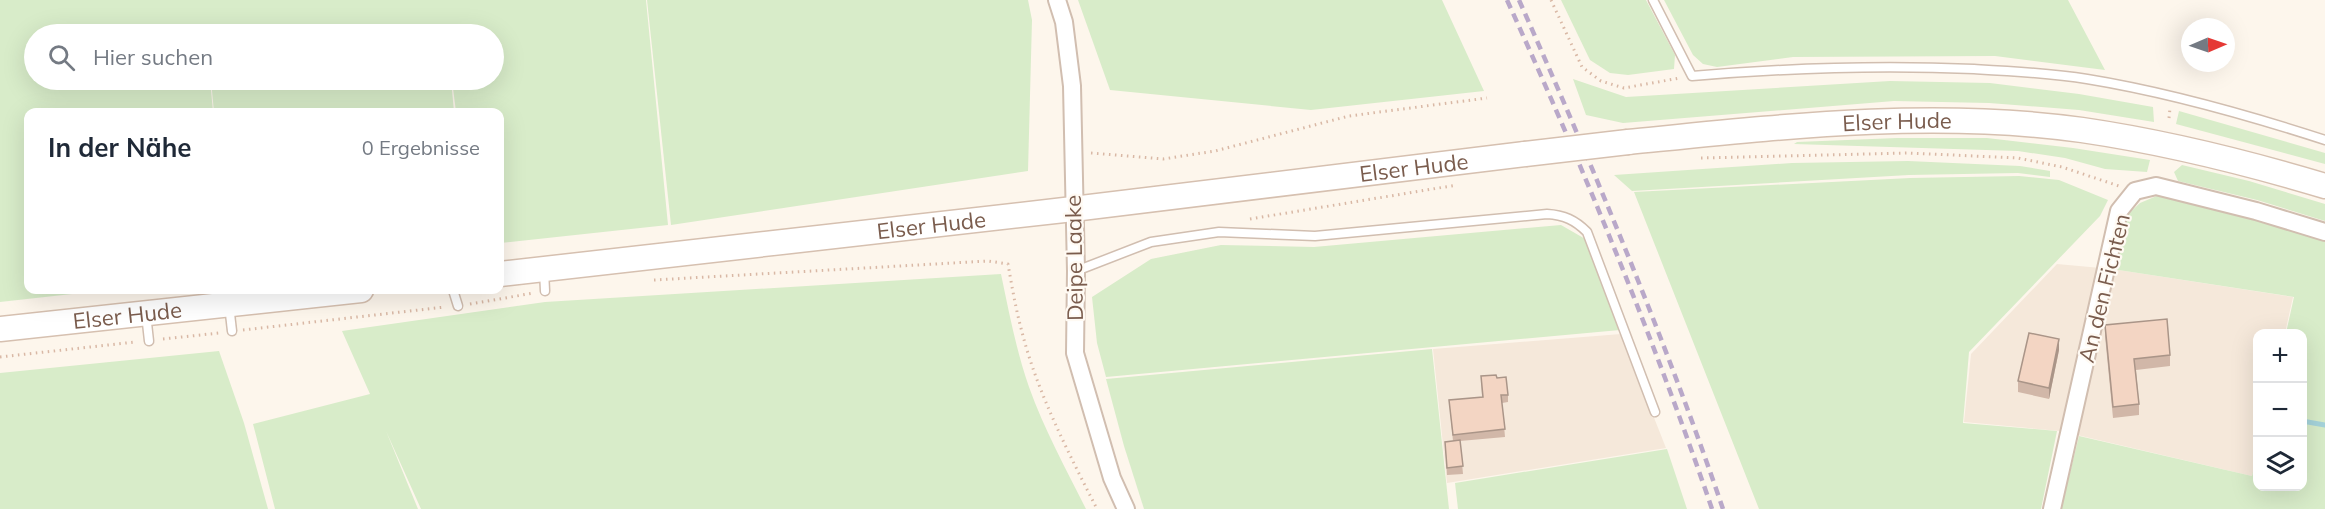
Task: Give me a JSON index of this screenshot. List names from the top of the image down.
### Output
{
  "streets": {
    "street": ["Elser Hude", "Deipe Laake", "An den Fichten"]
  },
  "crossings": [
    ["Elser Hude", "Deipe Laake"]
  ],
  "north": "right",
  "page": {
    "search": "Hier suchen",
    "heading": ["In der Nähe", "0 Ergebnisse"],
    "map_buttons": ["+", "−"]
  }
}
